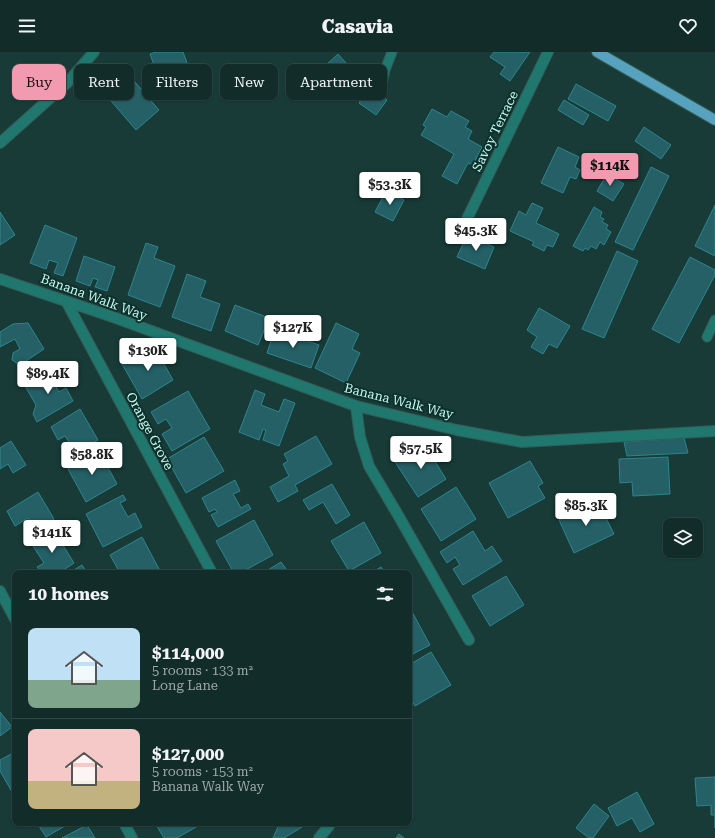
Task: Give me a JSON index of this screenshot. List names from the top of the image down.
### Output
{
  "streets": {
    "street": ["Savoy Terrace", "Banana Walk Way", "Orange Grove"]
  },
  "crossings": [
    ["Banana Walk Way", "Orange Grove"]
  ],
  "page": {
    "header": "Casavia",
    "chip": [
      "Buy",
      "Rent",
      "Filters",
      "New",
      "Apartment"
    ],
    "price": [
      "$114K",
      "$53.3K",
      "$45.3K",
      "$127K",
      "$130K",
      "$89.4K",
      "$57.5K",
      "$58.8K",
      "$85.3K",
      "$141K"
    ],
    "heading": "10 homes",
    "list": [
      {
        "name": "$114,000",
        "note": "5 rooms · 133 m² · Long Lane"
      },
      {
        "name": "$127,000",
        "note": "5 rooms · 153 m² · Banana Walk Way"
      }
    ]
  }
}
